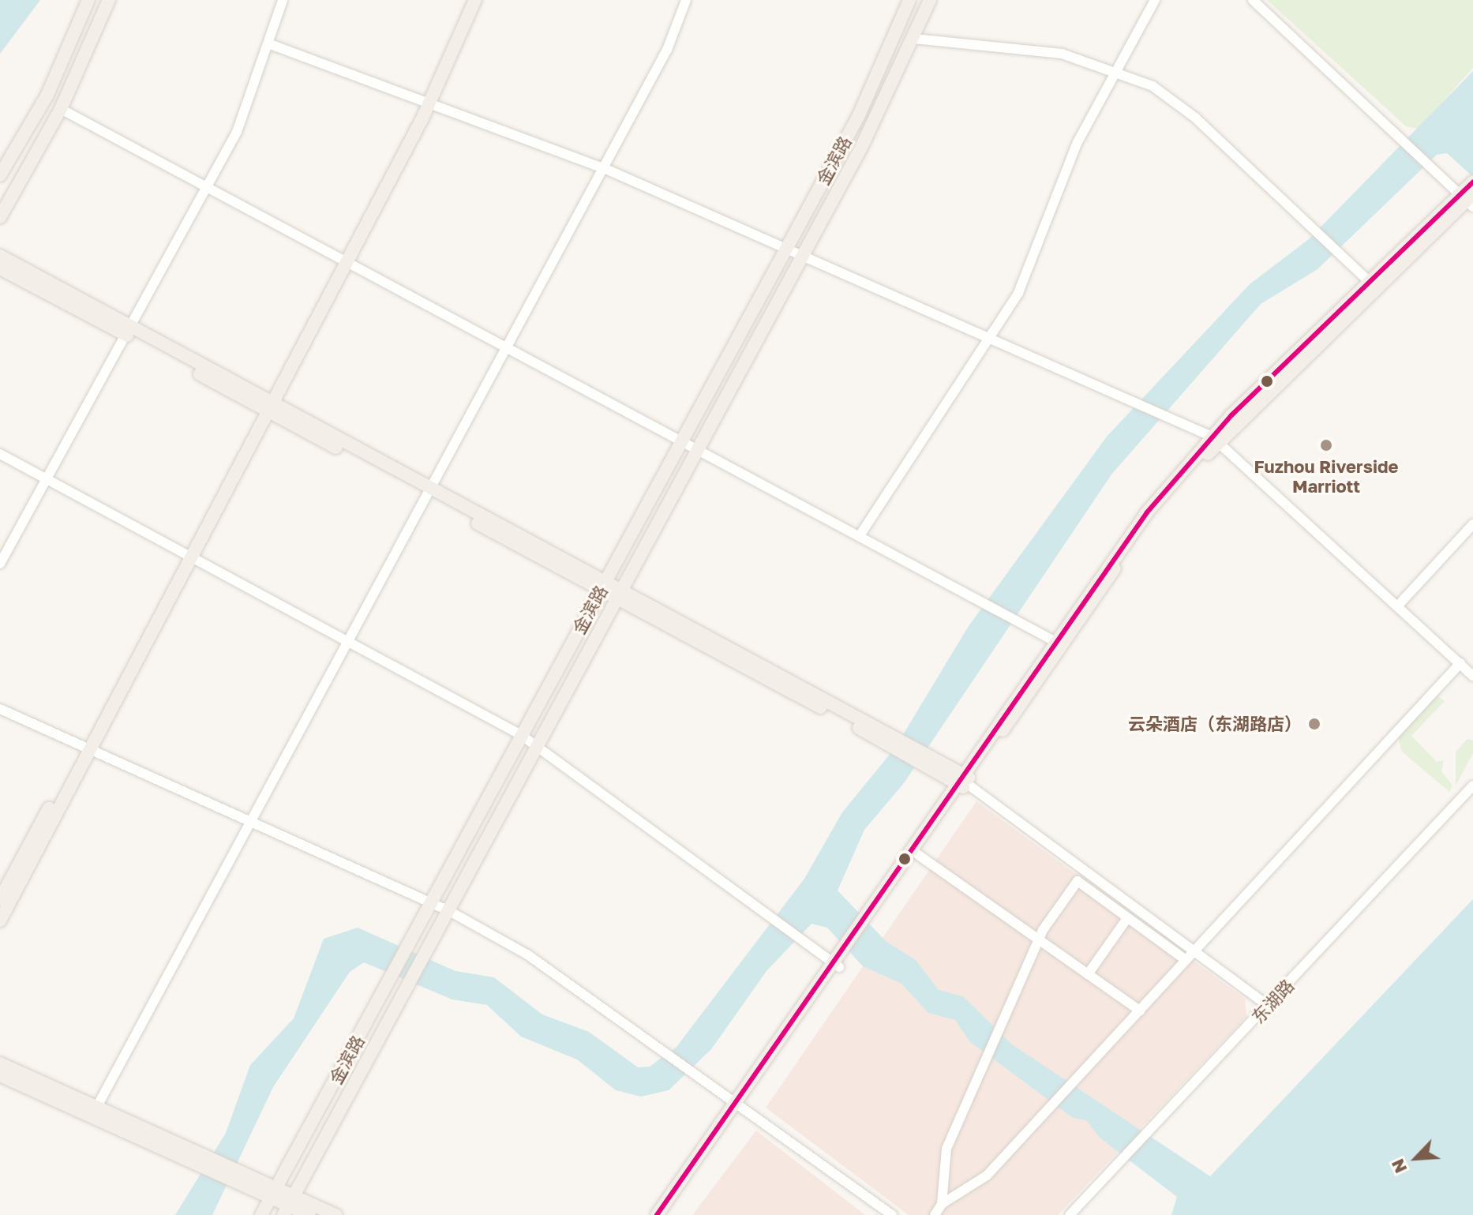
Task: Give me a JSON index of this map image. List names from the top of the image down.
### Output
{
  "streets": {
    "main road": ["金滨路"],
    "street": ["东湖路"]
  },
  "places": ["Fuzhou Riverside Marriott", "云朵酒店（东湖路店）"],
  "north": "bottom left"
}
